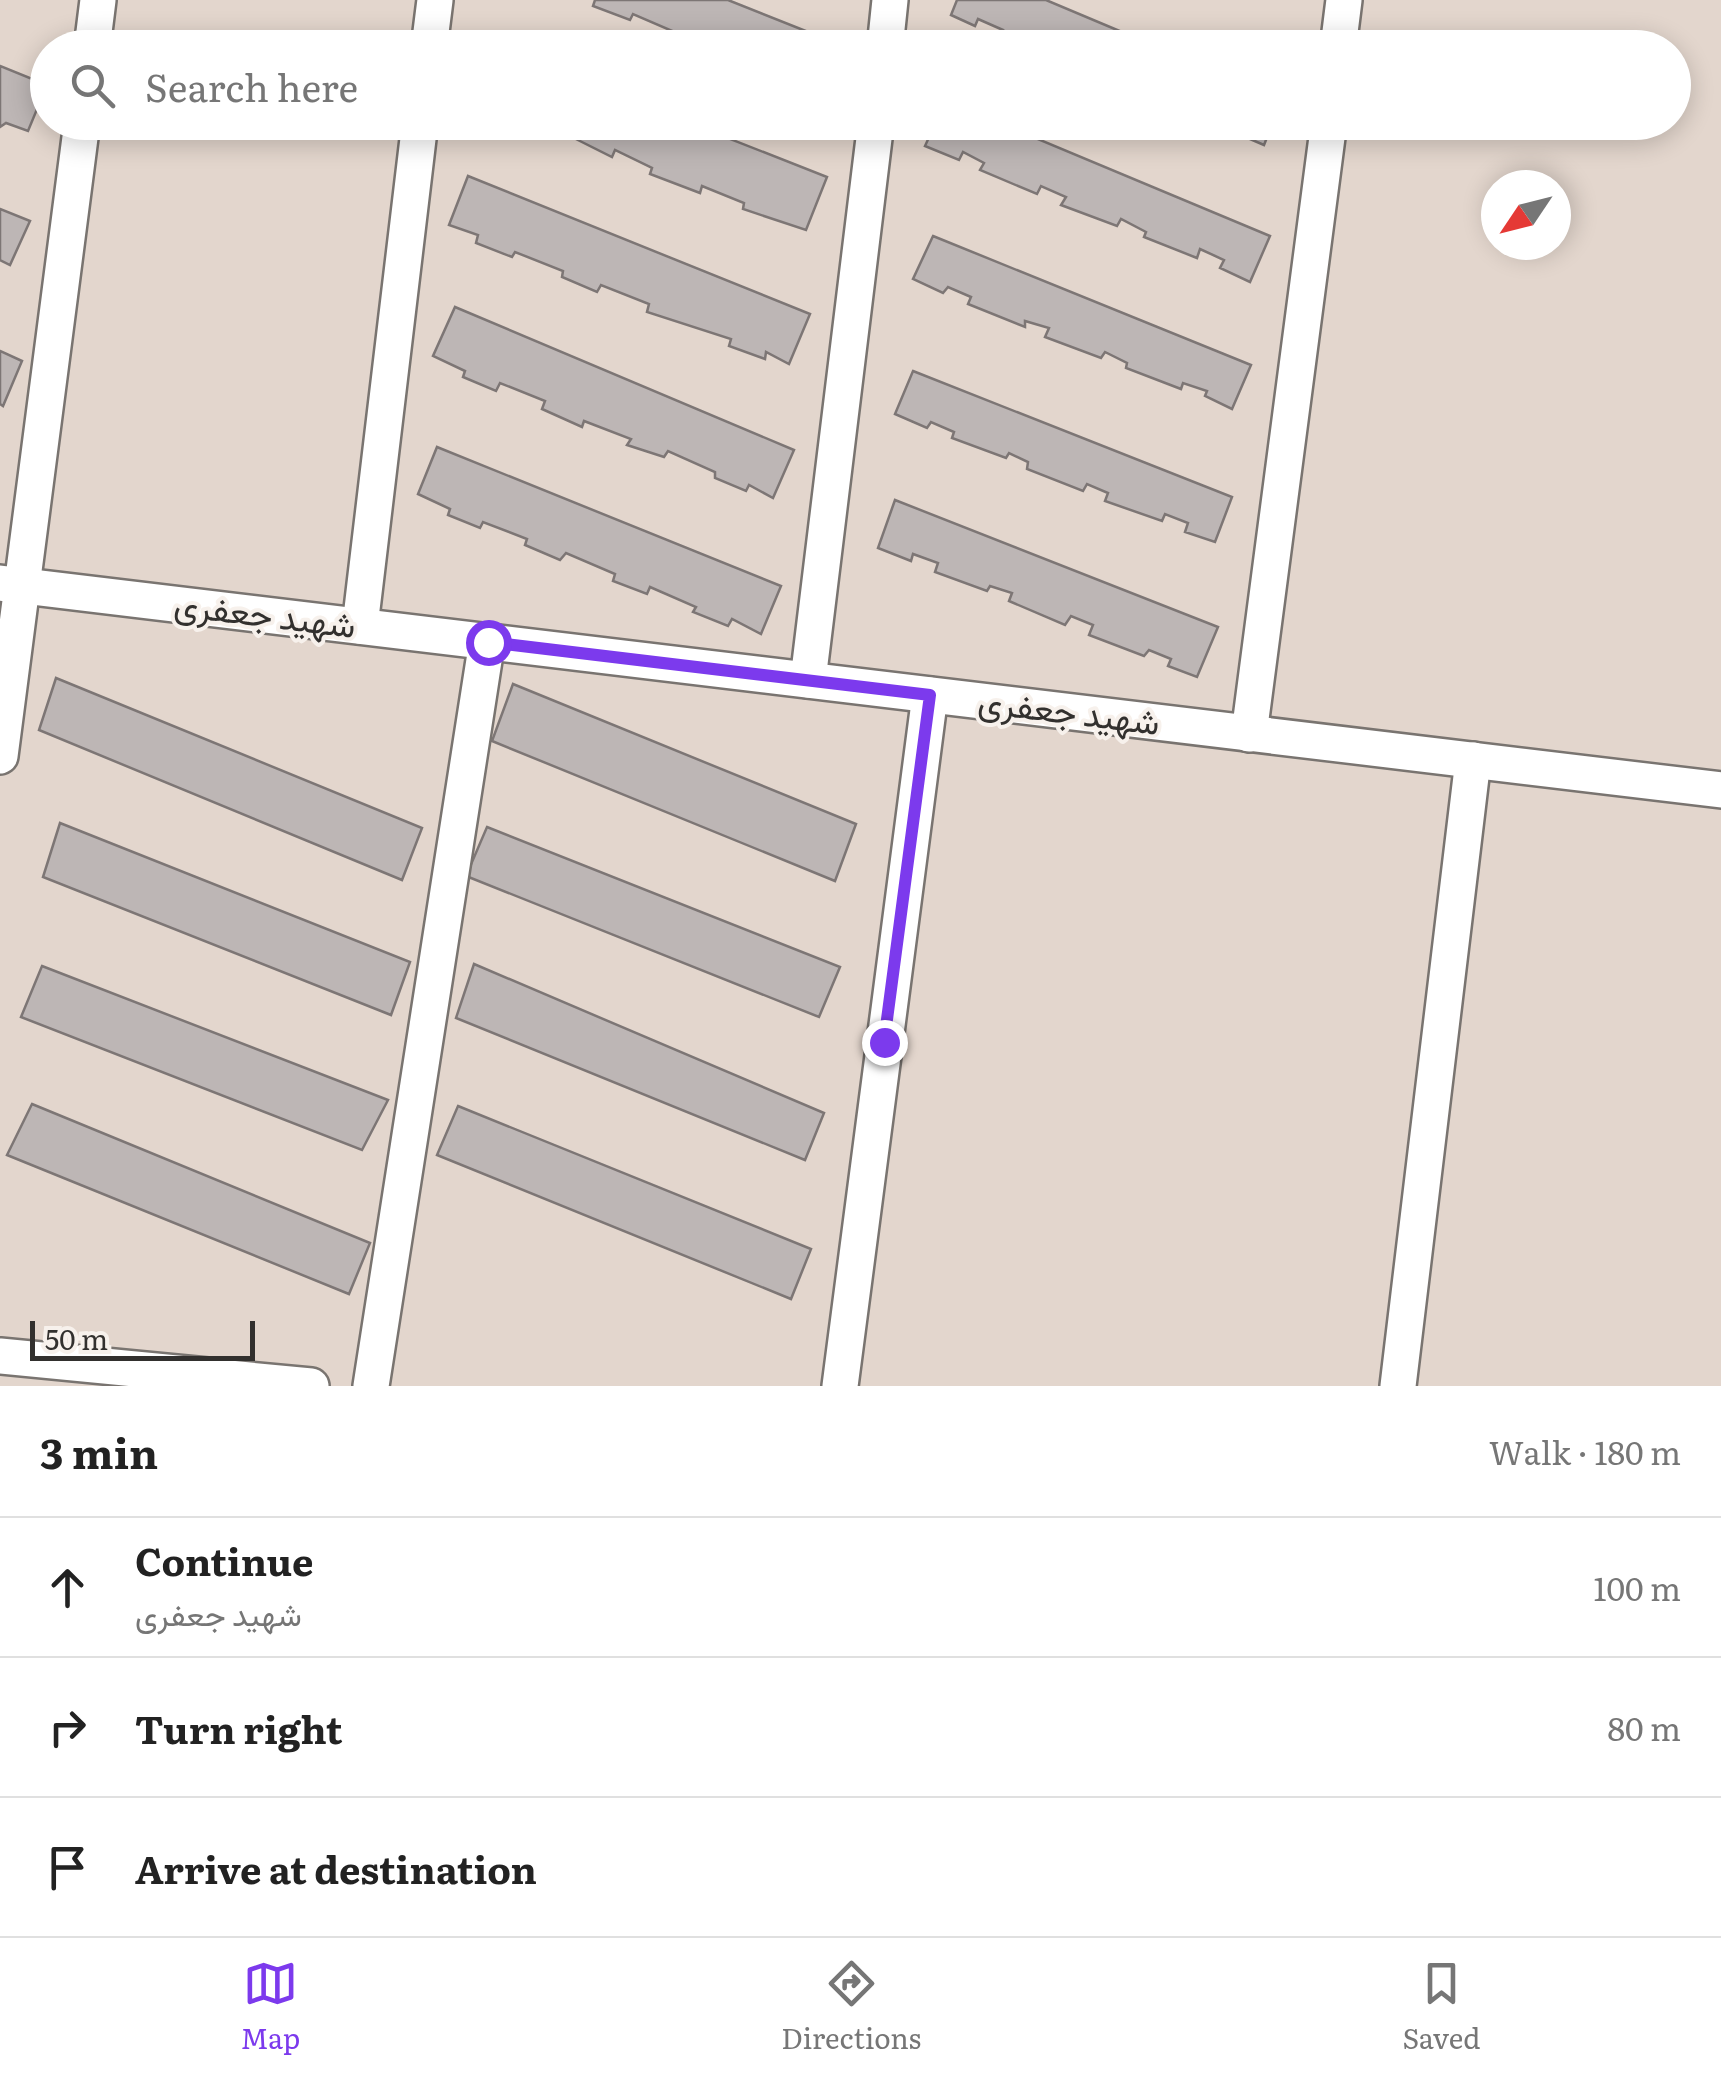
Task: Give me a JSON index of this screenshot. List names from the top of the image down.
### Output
{
  "streets": {
    "street": ["شهید جعفری"]
  },
  "scale_bar": "50 m",
  "north": "bottom left",
  "page": {
    "search": "Search here",
    "scale": "50 m",
    "heading": ["3 min", "Walk · 180 m"],
    "list": [
      ["Continue", "شهید جعفری", "100 m"],
      ["Turn right", "80 m"],
      "Arrive at destination"
    ],
    "nav": ["Map", "Directions", "Saved"]
  }
}
